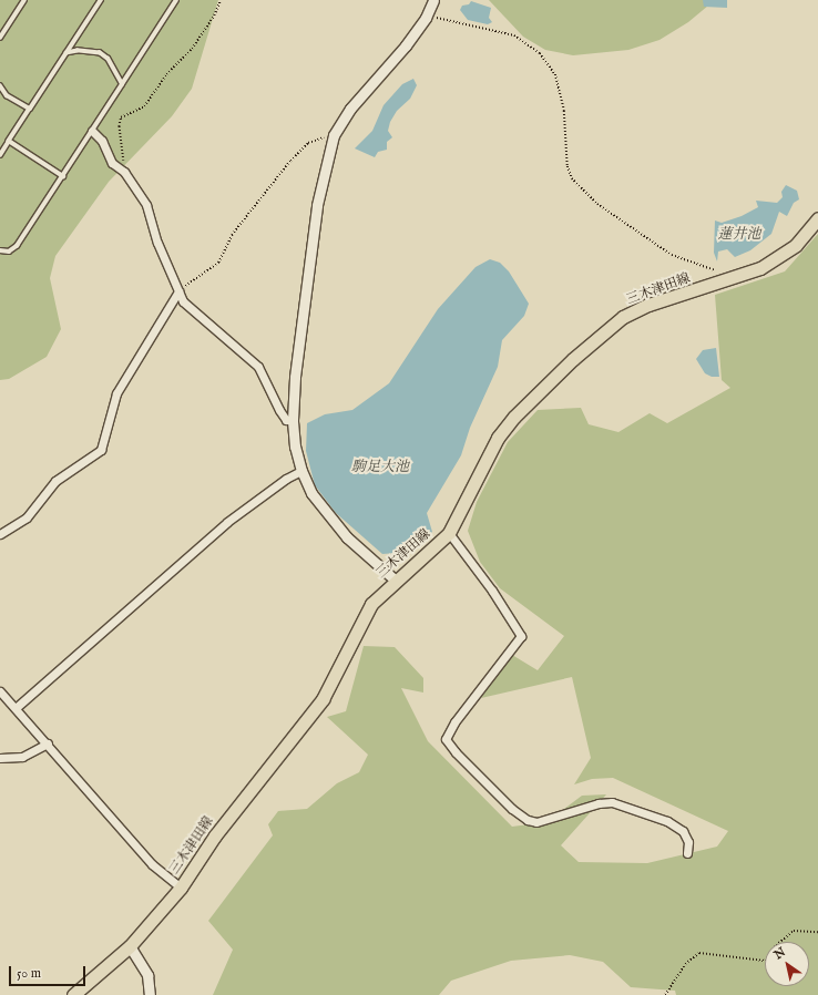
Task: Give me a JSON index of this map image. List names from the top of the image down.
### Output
{
  "streets": {
    "main road": ["三木津田線"]
  },
  "water": ["蓮井池", "駒足大池"],
  "scale_bar": "50 m",
  "north": "top left"
}
